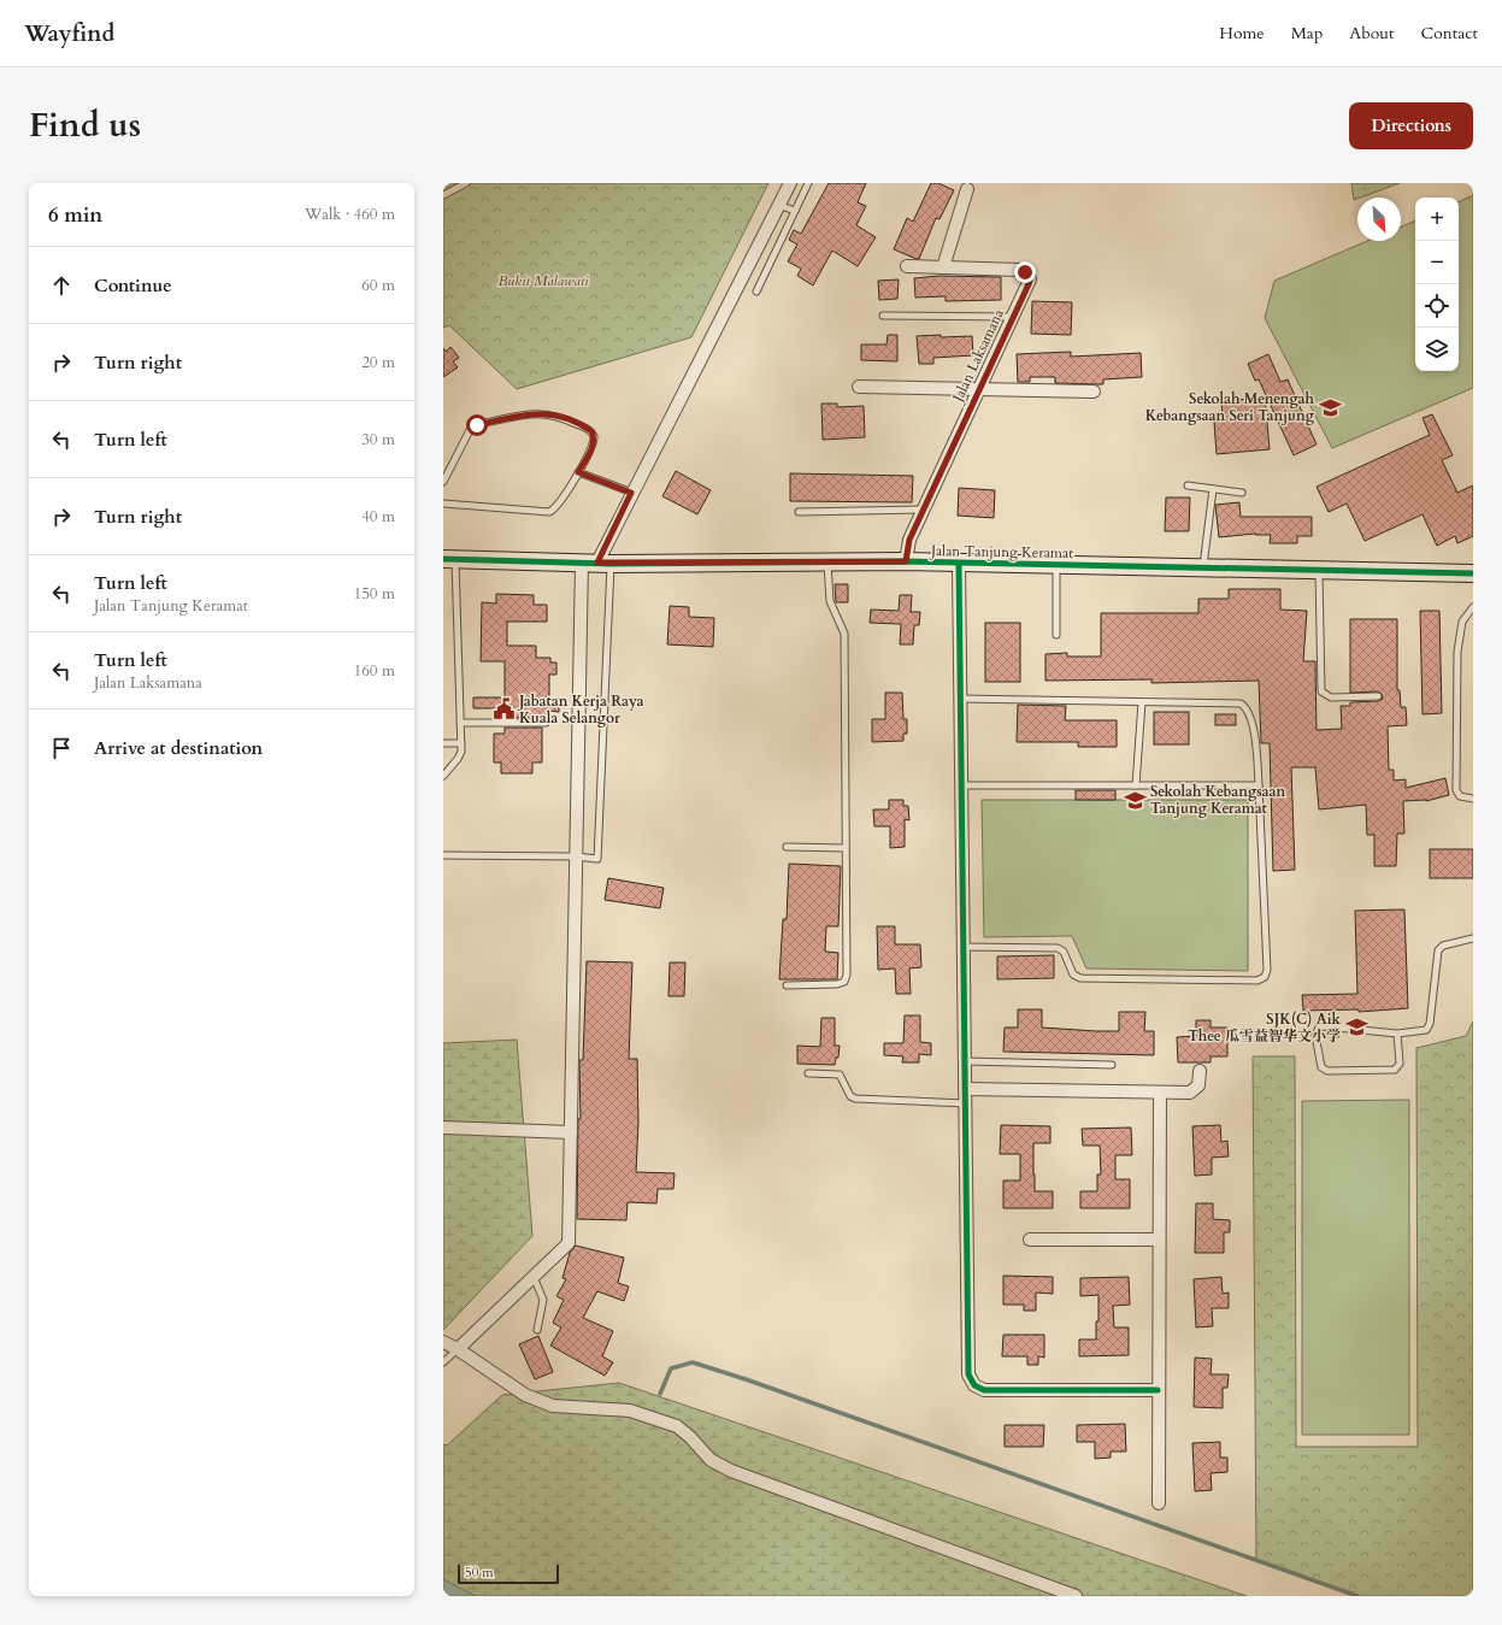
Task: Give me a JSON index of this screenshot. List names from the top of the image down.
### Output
{
  "streets": {
    "street": ["Jalan Laksamana", "Jalan Tanjung Keramat"]
  },
  "crossings": [
    ["Jalan Laksamana", "Jalan Tanjung Keramat"]
  ],
  "parks": ["Bukit Malawati"],
  "places": {
    "school or university": ["Sekolah Menengah Kebangsaan Seri Tanjung", "Sekolah Kebangsaan Tanjung Keramat", "SJK(C) Aik Thee 瓜雪益智华文小学"],
    "public building": ["Jabatan Kerja Raya Kuala Selangor"]
  },
  "scale_bar": "50 m",
  "north": "bottom right",
  "page": {
    "header": "Wayfind",
    "nav": [
      "Home",
      "Map",
      "About",
      "Contact"
    ],
    "title": "Find us",
    "buttons": "Directions",
    "heading": ["6 min", "Walk · 460 m"],
    "map_buttons": ["+", "−"],
    "list": [
      ["Continue", "60 m"],
      ["Turn right", "20 m"],
      ["Turn left", "30 m"],
      ["Turn right", "40 m"],
      ["Turn left", "Jalan Tanjung Keramat", "150 m"],
      ["Turn left", "Jalan Laksamana", "160 m"],
      "Arrive at destination"
    ],
    "scale": "50 m"
  }
}
